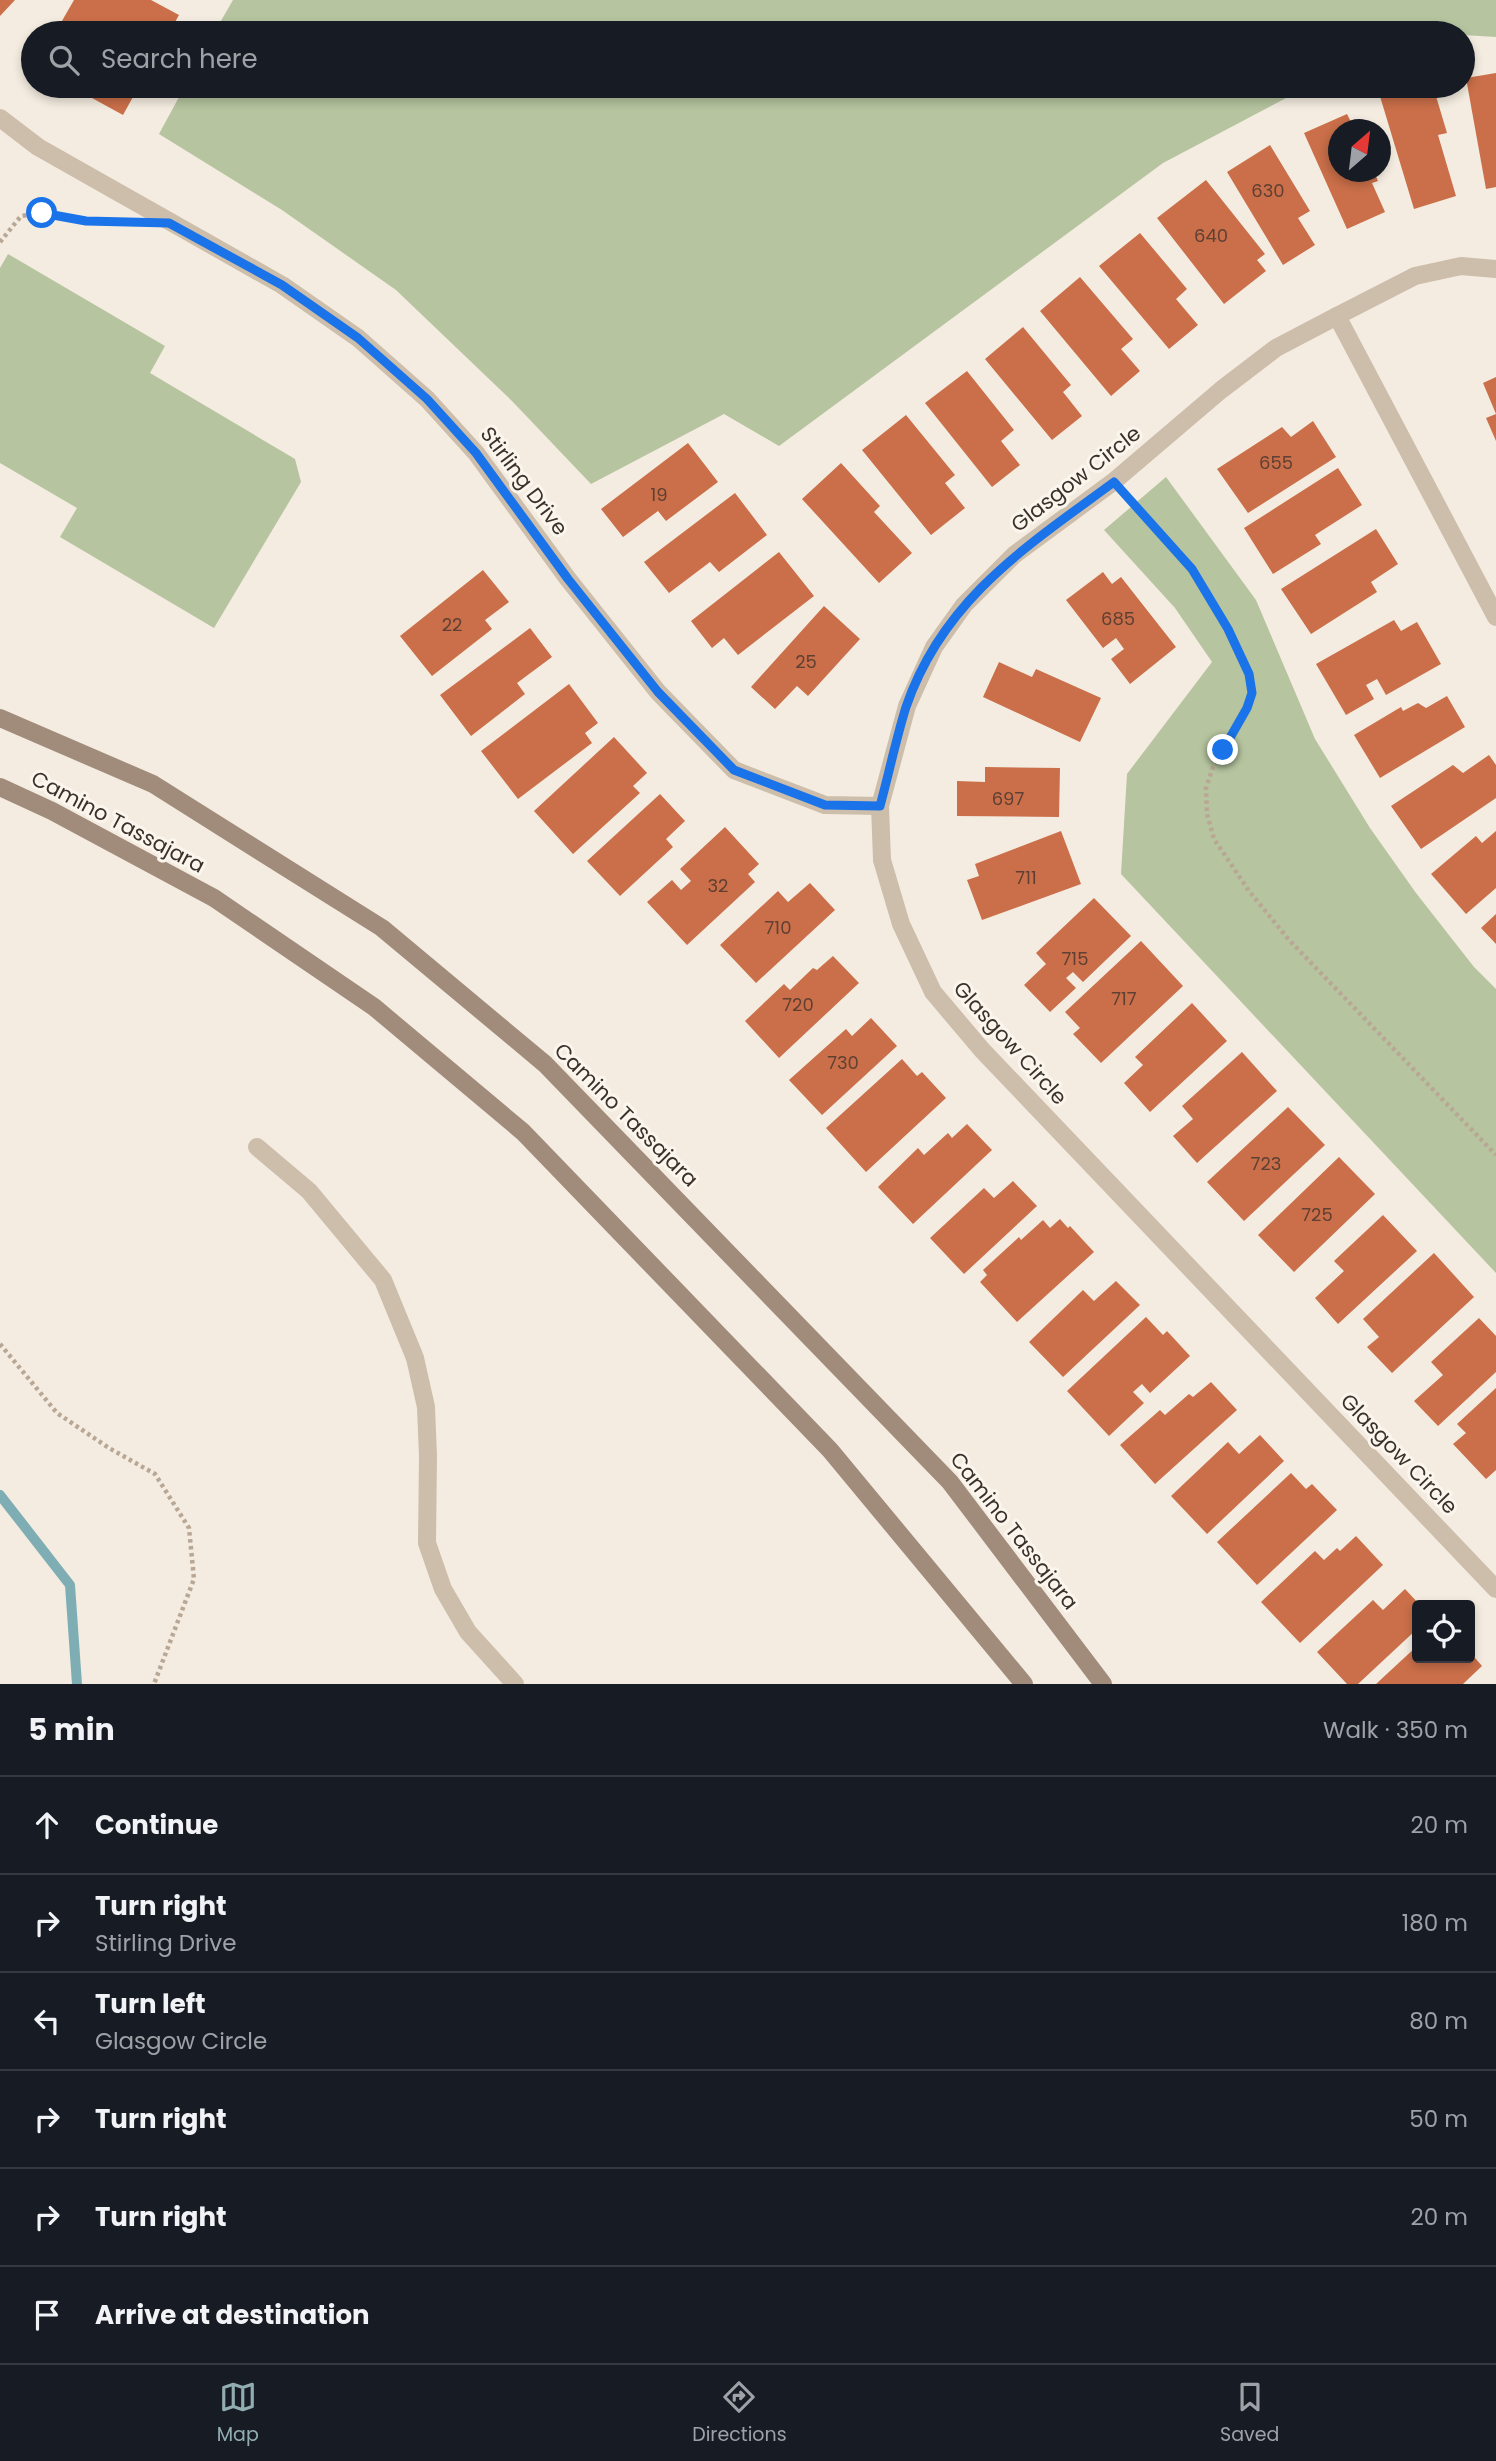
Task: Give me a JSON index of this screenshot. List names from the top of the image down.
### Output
{
  "streets": {
    "main road": ["Camino Tassajara"],
    "street": ["Glasgow Circle", "Stirling Drive"]
  },
  "crossings": [
    ["Glasgow Circle", "Stirling Drive"]
  ],
  "house_numbers": [
    "630",
    "640",
    "655",
    "19",
    "685",
    "22",
    "25",
    "697",
    "711",
    "32",
    "710",
    "715",
    "717",
    "720",
    "730",
    "723",
    "725"
  ],
  "north": "top right",
  "page": {
    "search": "Search here",
    "heading": ["5 min", "Walk · 350 m"],
    "list": [
      ["Continue", "20 m"],
      ["Turn right", "Stirling Drive", "180 m"],
      ["Turn left", "Glasgow Circle", "80 m"],
      ["Turn right", "50 m"],
      ["Turn right", "20 m"],
      "Arrive at destination"
    ],
    "nav": ["Map", "Directions", "Saved"]
  }
}
